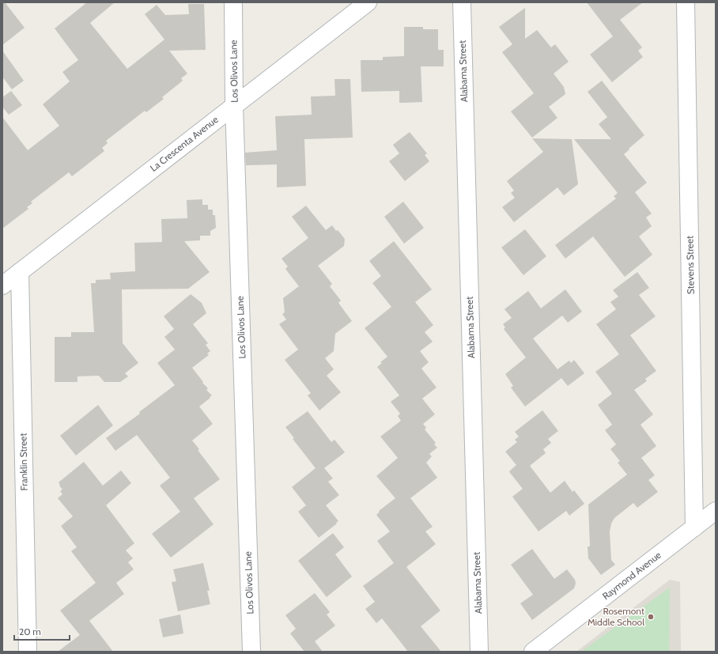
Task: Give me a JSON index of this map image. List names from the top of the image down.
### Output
{
  "streets": {
    "street": [
      "Los Olivos Lane",
      "Alabama Street",
      "La Crescenta Avenue",
      "Stevens Street",
      "Franklin Street",
      "Raymond Avenue"
    ]
  },
  "crossings": [
    ["Los Olivos Lane", "La Crescenta Avenue"],
    ["La Crescenta Avenue", "Franklin Street"],
    ["Stevens Street", "Raymond Avenue"]
  ],
  "places": ["Rosemont Middle School"],
  "scale_bar": "20 m"
}
